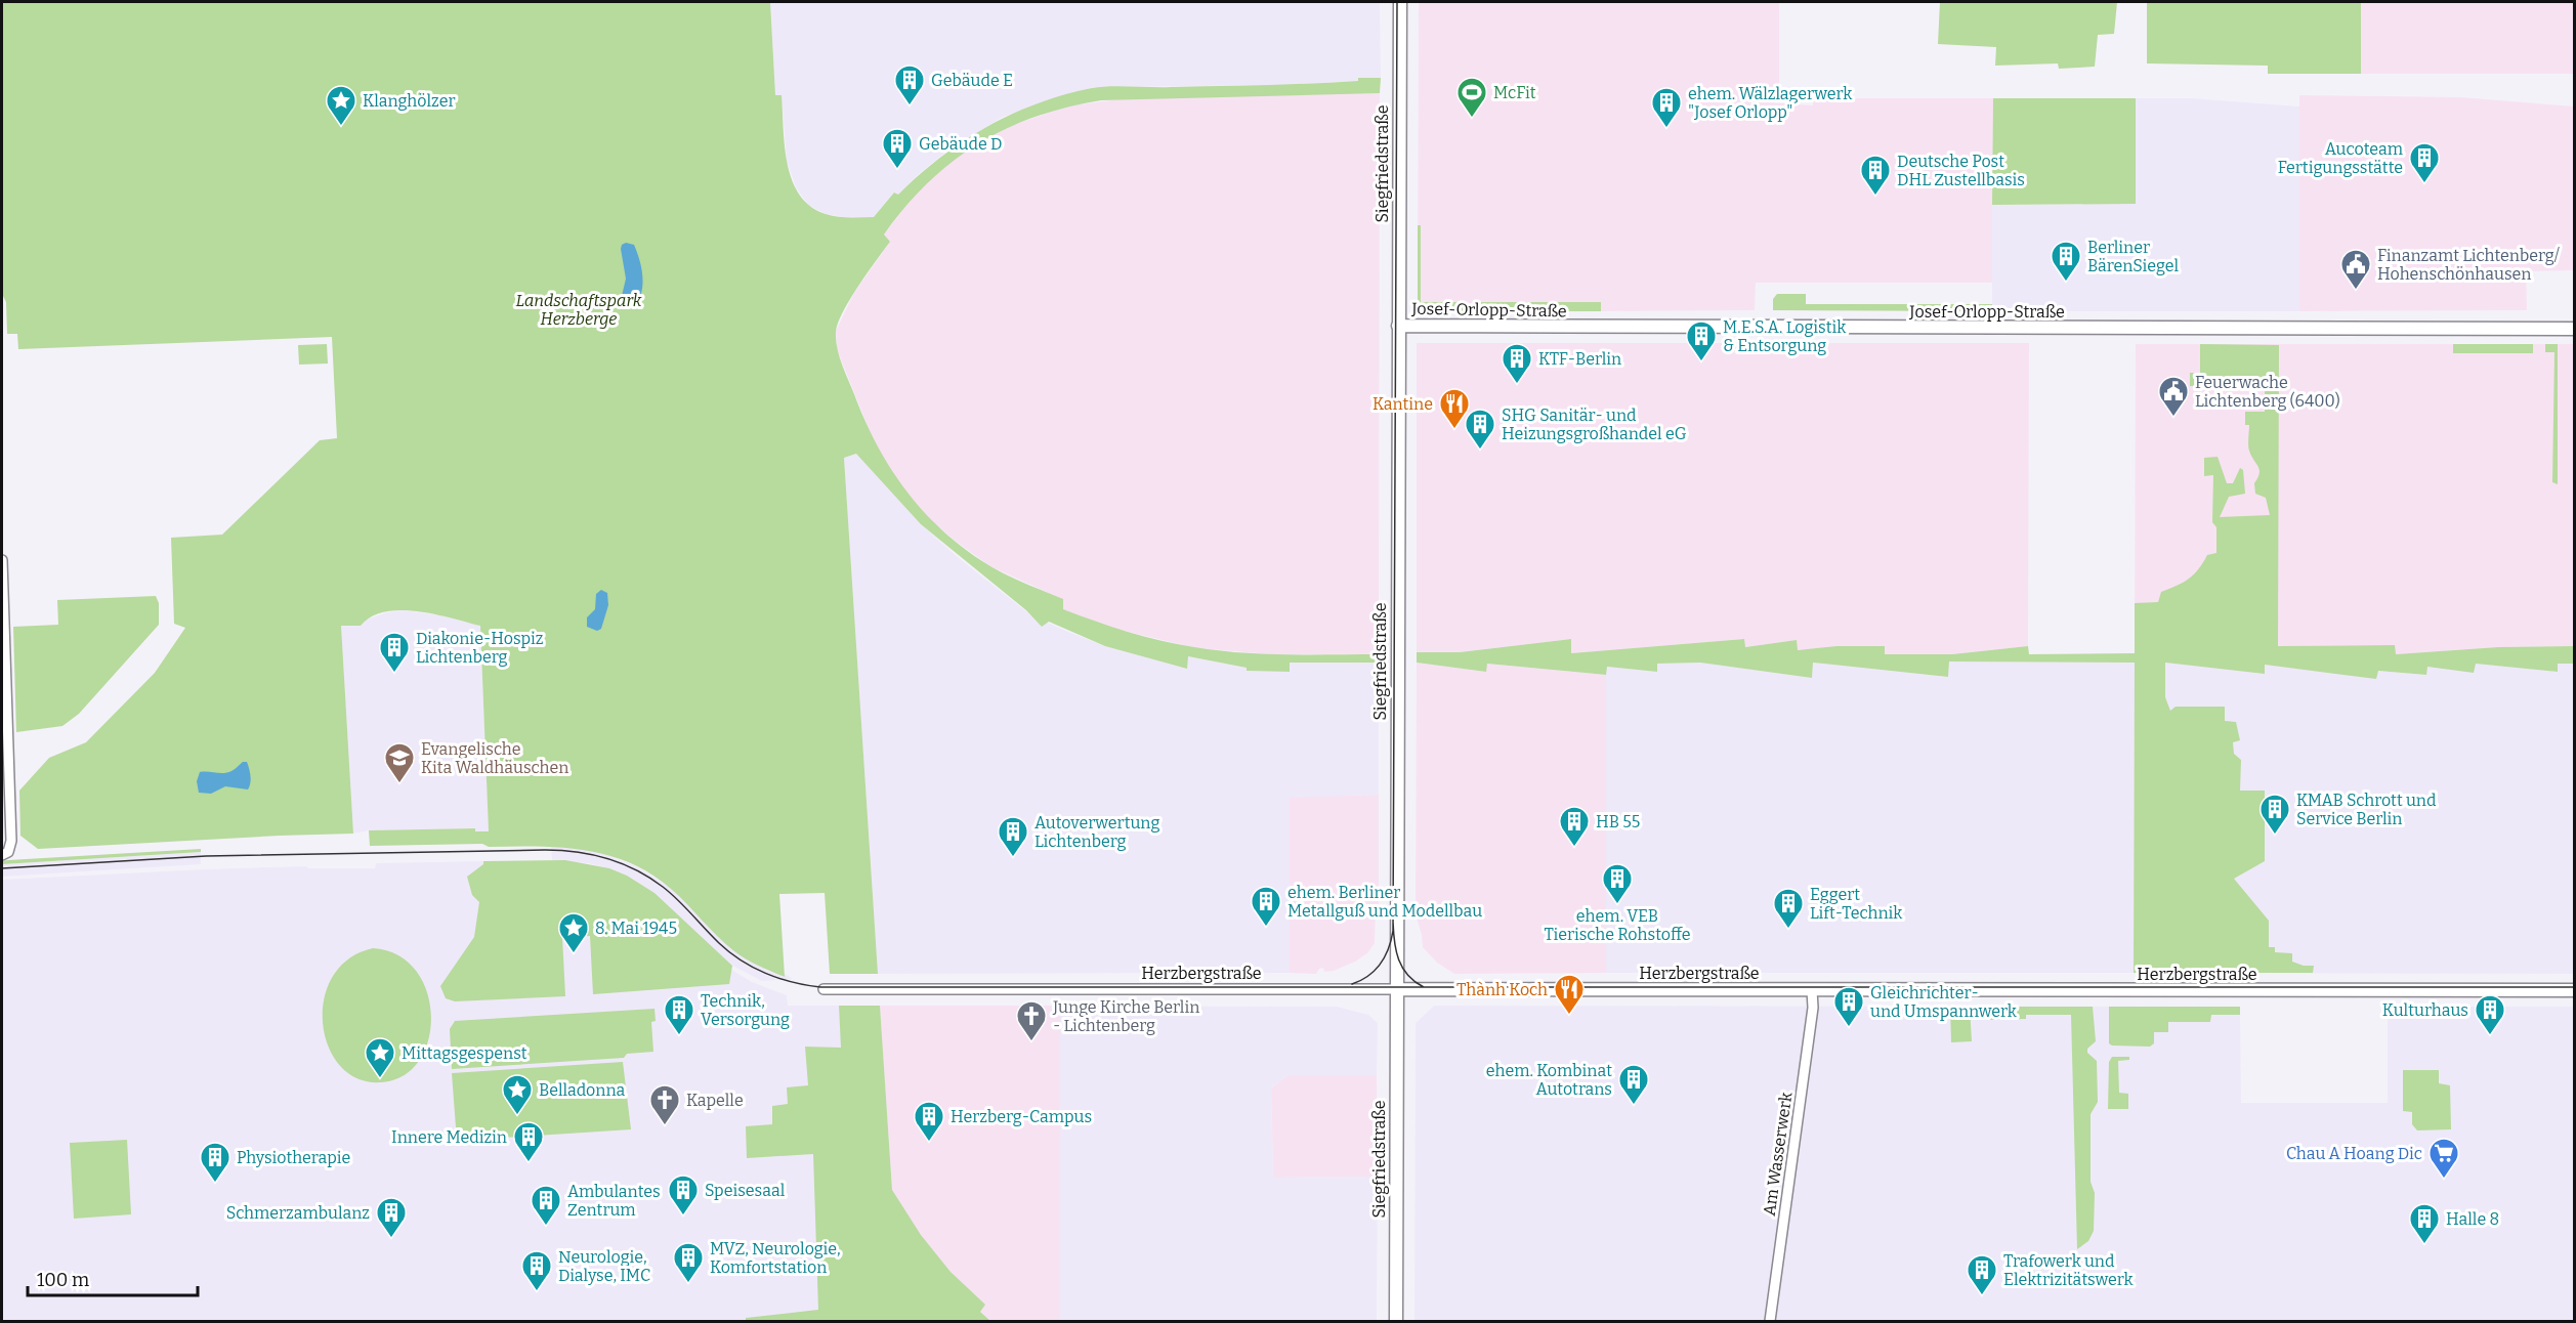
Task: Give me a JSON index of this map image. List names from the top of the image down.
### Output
{
  "streets": {
    "street": [
      "Siegfriedstraße",
      "Josef-Orlopp-Straße",
      "Herzbergstraße",
      "Am Wasserwerk"
    ]
  },
  "crossings": [
    ["Siegfriedstraße", "Josef-Orlopp-Straße"],
    ["Siegfriedstraße", "Herzbergstraße"],
    ["Herzbergstraße", "Am Wasserwerk"]
  ],
  "parks": ["Landschaftspark Herzberge"],
  "places": {
    "building": [
      "Gebäude E",
      "ehem. Wälzlagerwerk \"Josef Orlopp\"",
      "Gebäude D",
      "Aucoteam Fertigungsstätte",
      "Deutsche Post DHL Zustellbasis",
      "Berliner BärenSiegel",
      "M.E.S.A. Logistik & Entsorgung",
      "KTF-Berlin",
      "SHG Sanitär- und Heizungsgroßhandel eG",
      "Diakonie-Hospiz Lichtenberg",
      "KMAB Schrott und Service Berlin",
      "HB 55",
      "Autoverwertung Lichtenberg",
      "ehem. VEB Tierische Rohstoffe",
      "ehem. Berliner Metallguß und Modellbau",
      "Eggert Lift-Technik",
      "Gleichrichter- und Umspannwerk",
      "Technik, Versorgung",
      "Kulturhaus",
      "ehem. Kombinat Autotrans",
      "Herzberg-Campus",
      "Innere Medizin",
      "Physiotherapie",
      "Speisesaal",
      "Ambulantes Zentrum",
      "Schmerzambulanz",
      "Halle 8",
      "MVZ, Neurologie, Komfortstation",
      "Neurologie, Dialyse, IMC",
      "Trafowerk und Elektrizitätswerk"
    ],
    "sports": ["McFit"],
    "place": [
      "Klanghölzer",
      "8. Mai 1945",
      "Mittagsgespenst",
      "Belladonna"
    ],
    "public building": ["Finanzamt Lichtenberg/ Hohenschönhausen", "Feuerwache Lichtenberg (6400)"],
    "restaurant": ["Kantine", "Thành Koch"],
    "school or university": ["Evangelische Kita Waldhäuschen"],
    "church": ["Junge Kirche Berlin - Lichtenberg", "Kapelle"],
    "supermarket": ["Chau A Hoang Dic"]
  },
  "scale_bar": "100 m"
}
